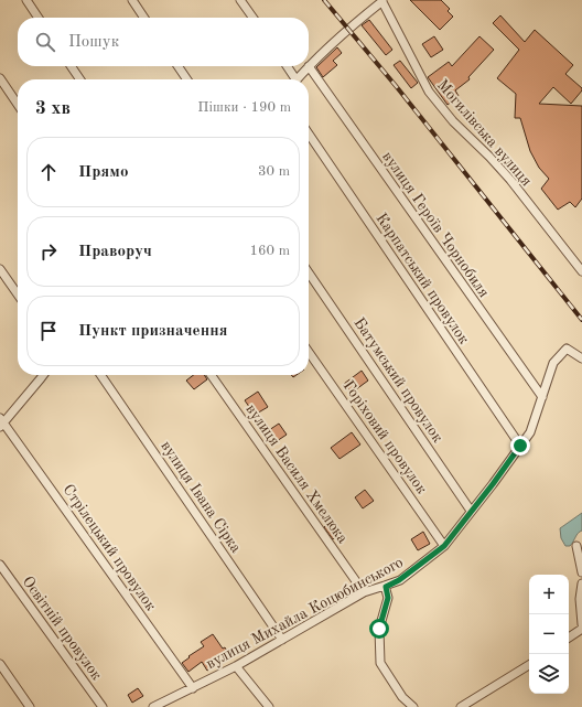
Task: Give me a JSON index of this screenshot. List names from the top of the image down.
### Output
{
  "streets": {
    "street": [
      "Могилівська вулиця",
      "вулиця Героїв Чорнобиля",
      "Карпатський провулок",
      "Батумський провулок",
      "Горіховий провулок",
      "вулиця Василя Хмелюка",
      "вулиця Івана Сірка",
      "Стрілецький провулок",
      "вулиця Михайла Коцюбинського",
      "Освітній провулок"
    ]
  },
  "crossings": [
    ["Могилівська вулиця", "вулиця Героїв Чорнобиля"],
    ["вулиця Героїв Чорнобиля", "вулиця Михайла Коцюбинського"],
    ["Карпатський провулок", "вулиця Михайла Коцюбинського"],
    ["Батумський провулок", "вулиця Михайла Коцюбинського"],
    ["Горіховий провулок", "вулиця Михайла Коцюбинського"],
    ["вулиця Василя Хмелюка", "вулиця Михайла Коцюбинського"],
    ["вулиця Івана Сірка", "вулиця Михайла Коцюбинського"],
    ["Стрілецький провулок", "вулиця Михайла Коцюбинського"]
  ],
  "page": {
    "search": "Пошук",
    "heading": ["3 хв", "Пішки · 190 m"],
    "list": [
      ["Прямо", "30 m"],
      ["Праворуч", "160 m"],
      "Пункт призначення"
    ],
    "map_buttons": ["+", "−"]
  }
}
